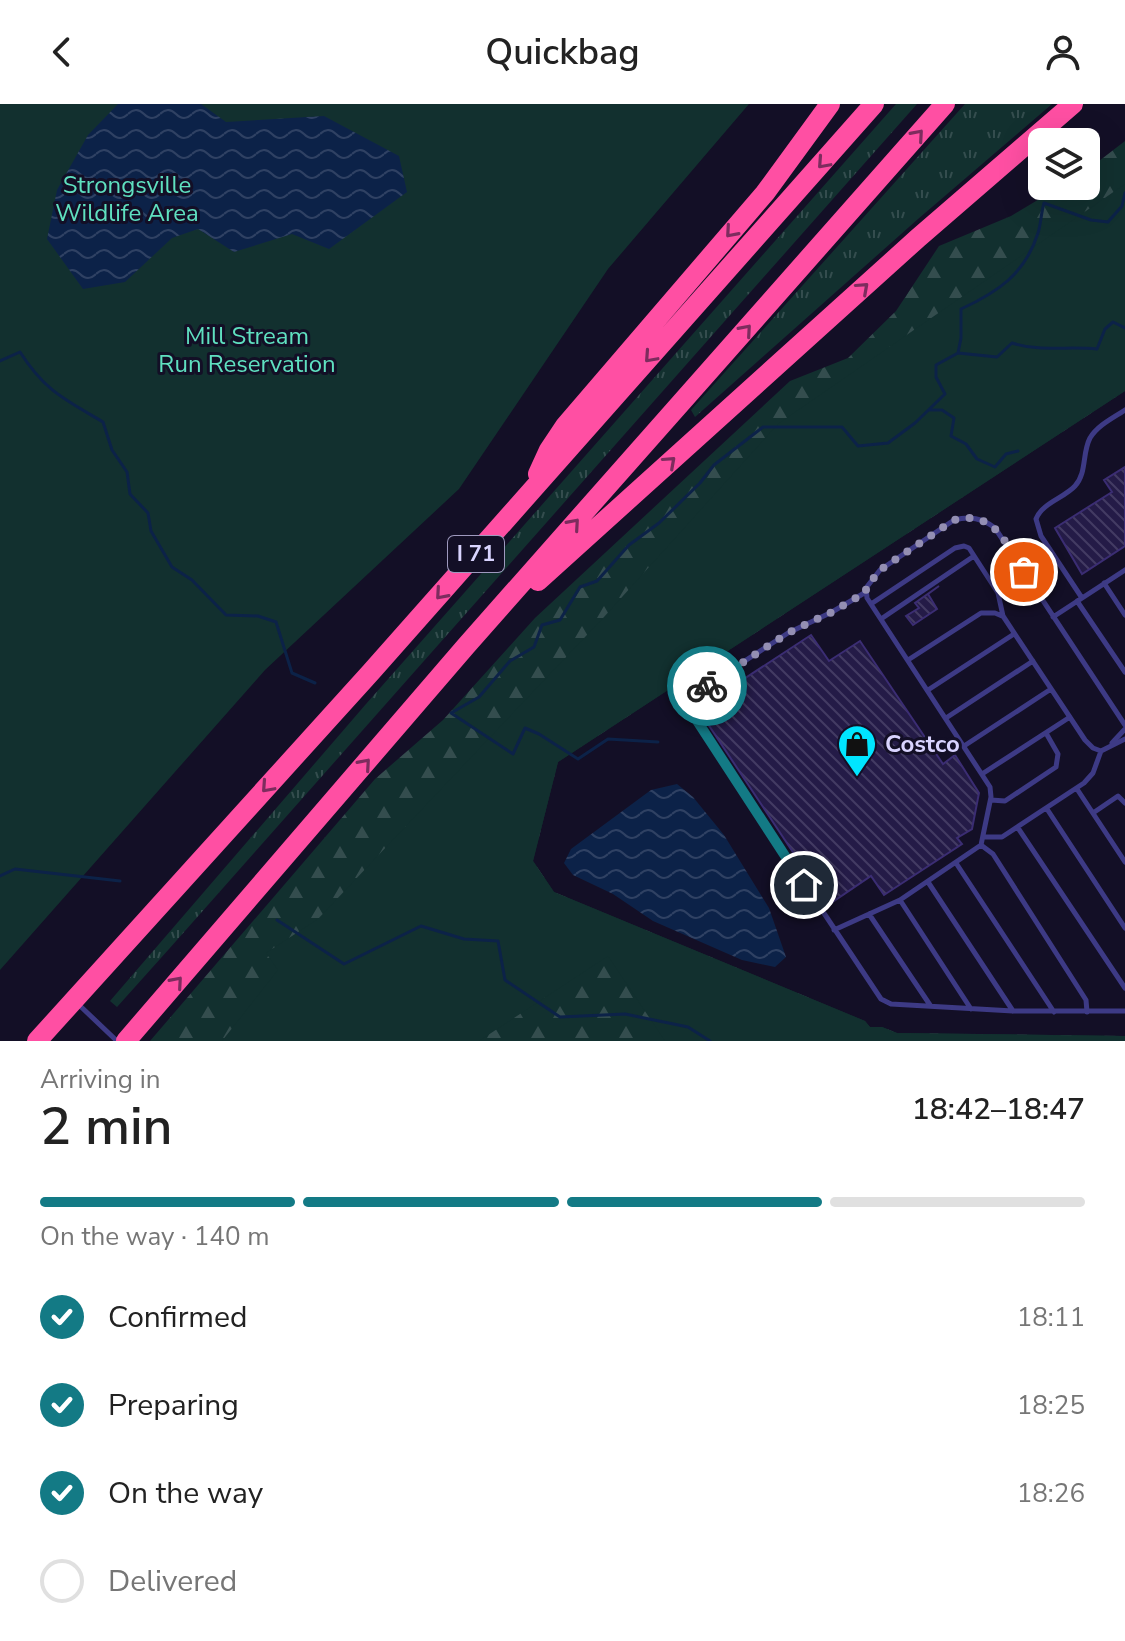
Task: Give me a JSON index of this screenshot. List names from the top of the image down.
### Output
{
  "streets": {
    "highway": ["I 71"]
  },
  "parks": ["Strongsville Wildlife Area", "Mill Stream Run Reservation"],
  "places": {
    "shop": ["Costco"]
  },
  "page": {
    "header": "Quickbag",
    "heading": ["2 min", "Arriving in", "18:42–18:47"],
    "bar": "On the way · 140 m",
    "list": [
      ["Confirmed", "18:11"],
      ["Preparing", "18:25"],
      ["On the way", "18:26"],
      "Delivered"
    ]
  }
}
